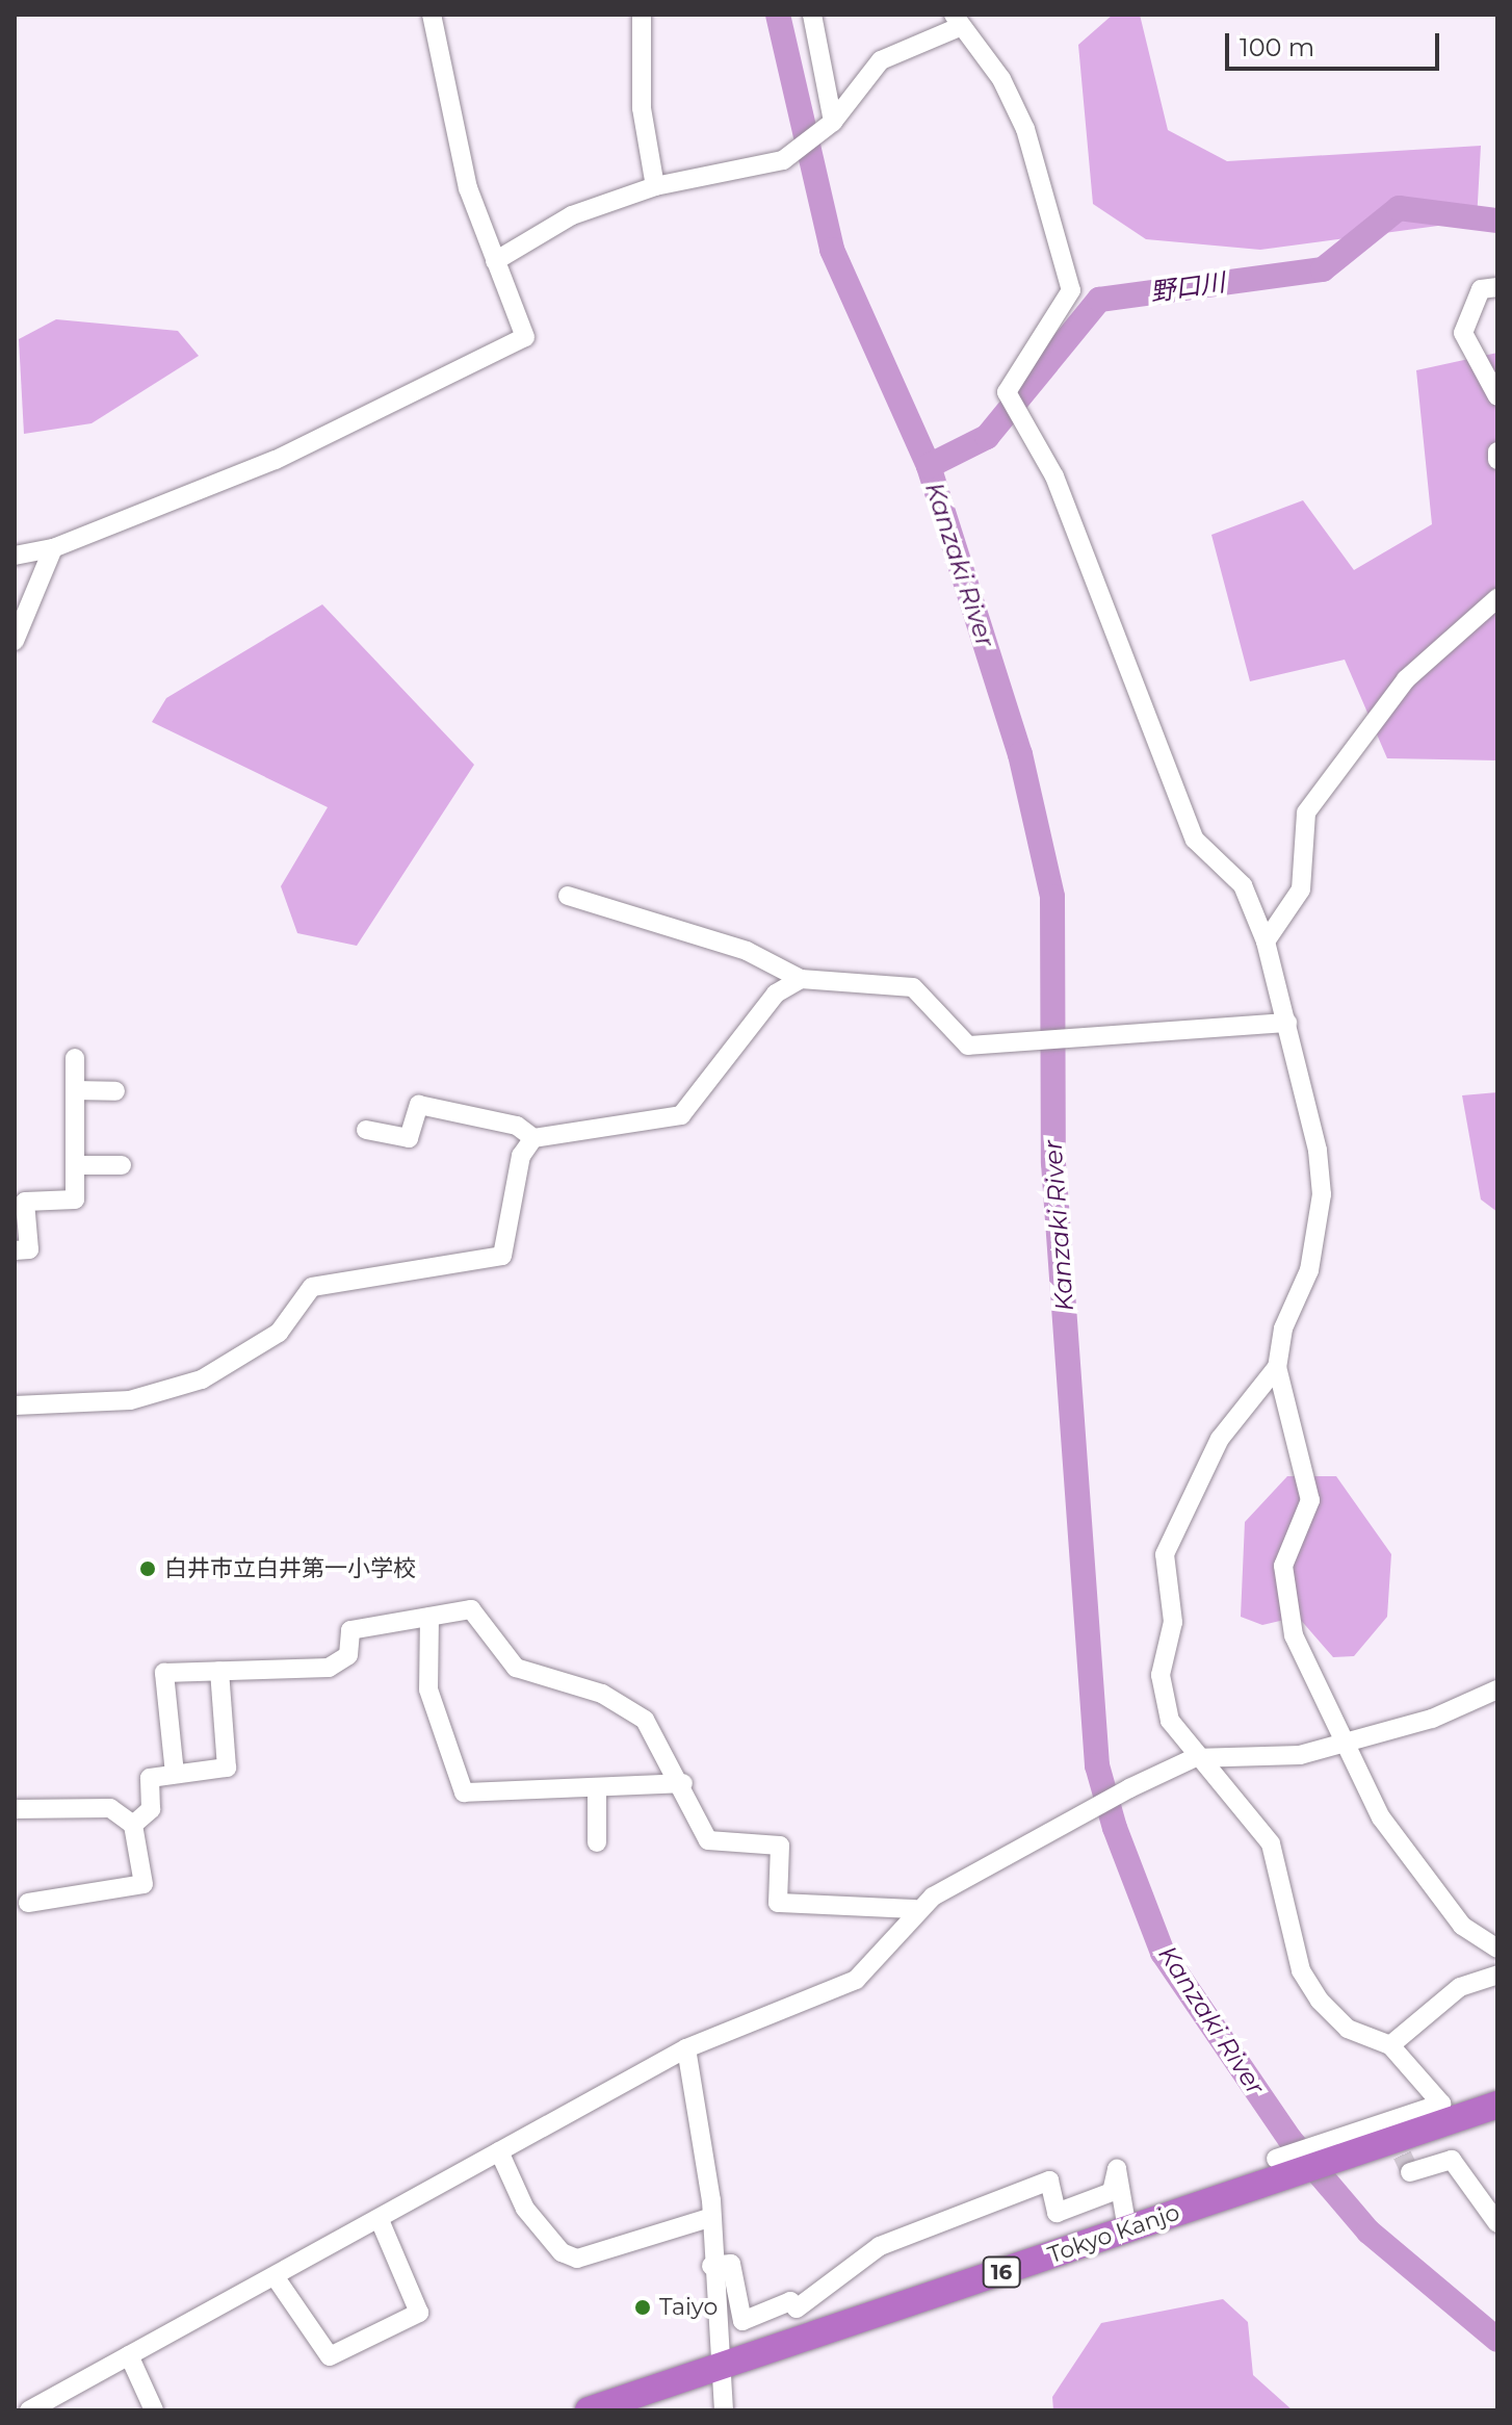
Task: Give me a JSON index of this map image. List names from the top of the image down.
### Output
{
  "streets": {
    "highway": ["Tokyo Kanjo", "16"]
  },
  "water": ["野口川", "Kanzaki River"],
  "places": ["白井市立白井第一小学校", "Taiyo"],
  "scale_bar": "100 m"
}
